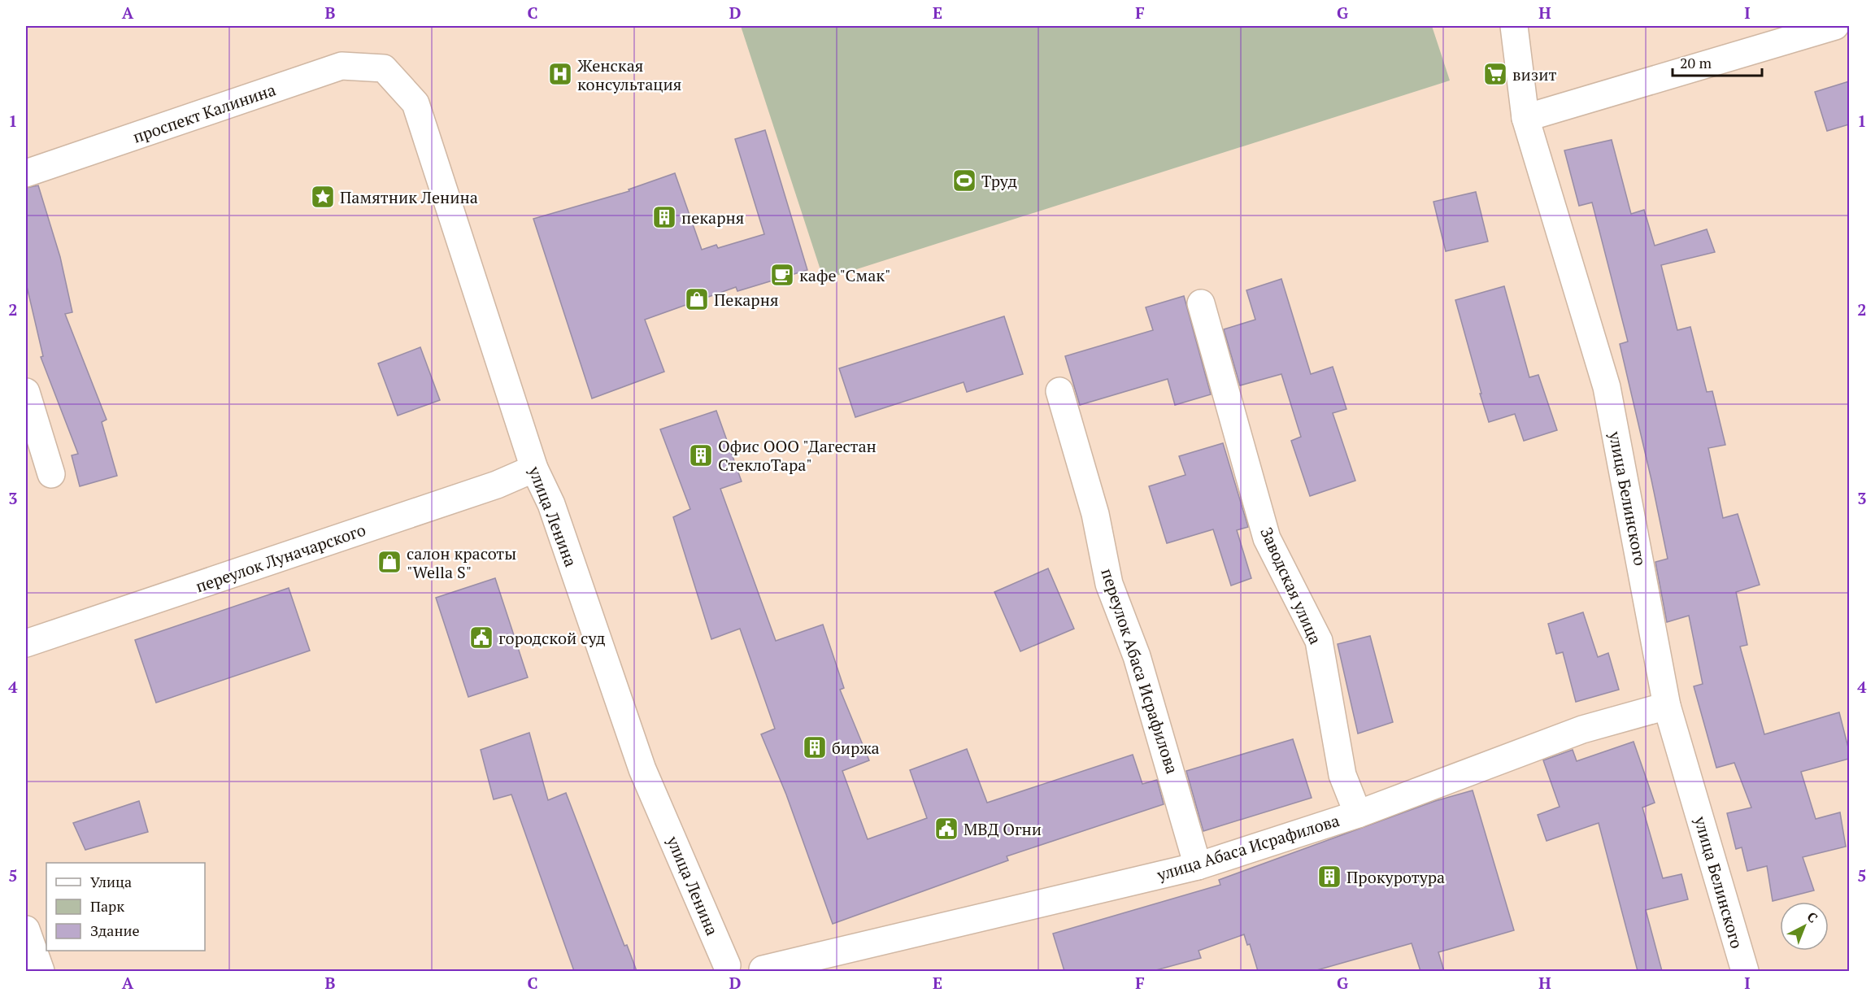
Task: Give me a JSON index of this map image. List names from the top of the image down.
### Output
{
  "streets": {
    "street": [
      "проспект Калинина",
      "улица Белинского",
      "улица Ленина",
      "переулок Луначарского",
      "Заводская улица",
      "переулок Абаса Исрафилова",
      "улица Абаса Исрафилова"
    ]
  },
  "crossings": [
    ["проспект Калинина", "улица Ленина"],
    ["улица Белинского", "улица Абаса Исрафилова"],
    ["улица Ленина", "переулок Луначарского"],
    ["Заводская улица", "улица Абаса Исрафилова"],
    ["переулок Абаса Исрафилова", "улица Абаса Исрафилова"]
  ],
  "places": {
    "hospital": ["Женская консультация"],
    "supermarket": ["визит"],
    "sports": ["Труд"],
    "place": ["Памятник Ленина"],
    "building": [
      "пекарня",
      "Офис ООО \"Дагестан СтеклоТара\"",
      "биржа",
      "Прокуротура"
    ],
    "cafe": ["кафе \"Смак\""],
    "shop": ["Пекарня", "салон красоты \"Wella S\""],
    "public building": ["городской суд", "МВД Огни"]
  },
  "legend": ["Улица", "Парк", "Здание"],
  "scale_bar": "20 m",
  "north": "top right",
  "grid": {
    "columns": [
      "A",
      "B",
      "C",
      "D",
      "E",
      "F",
      "G",
      "H",
      "I"
    ],
    "rows": [
      "1",
      "2",
      "3",
      "4",
      "5"
    ]
  }
}
